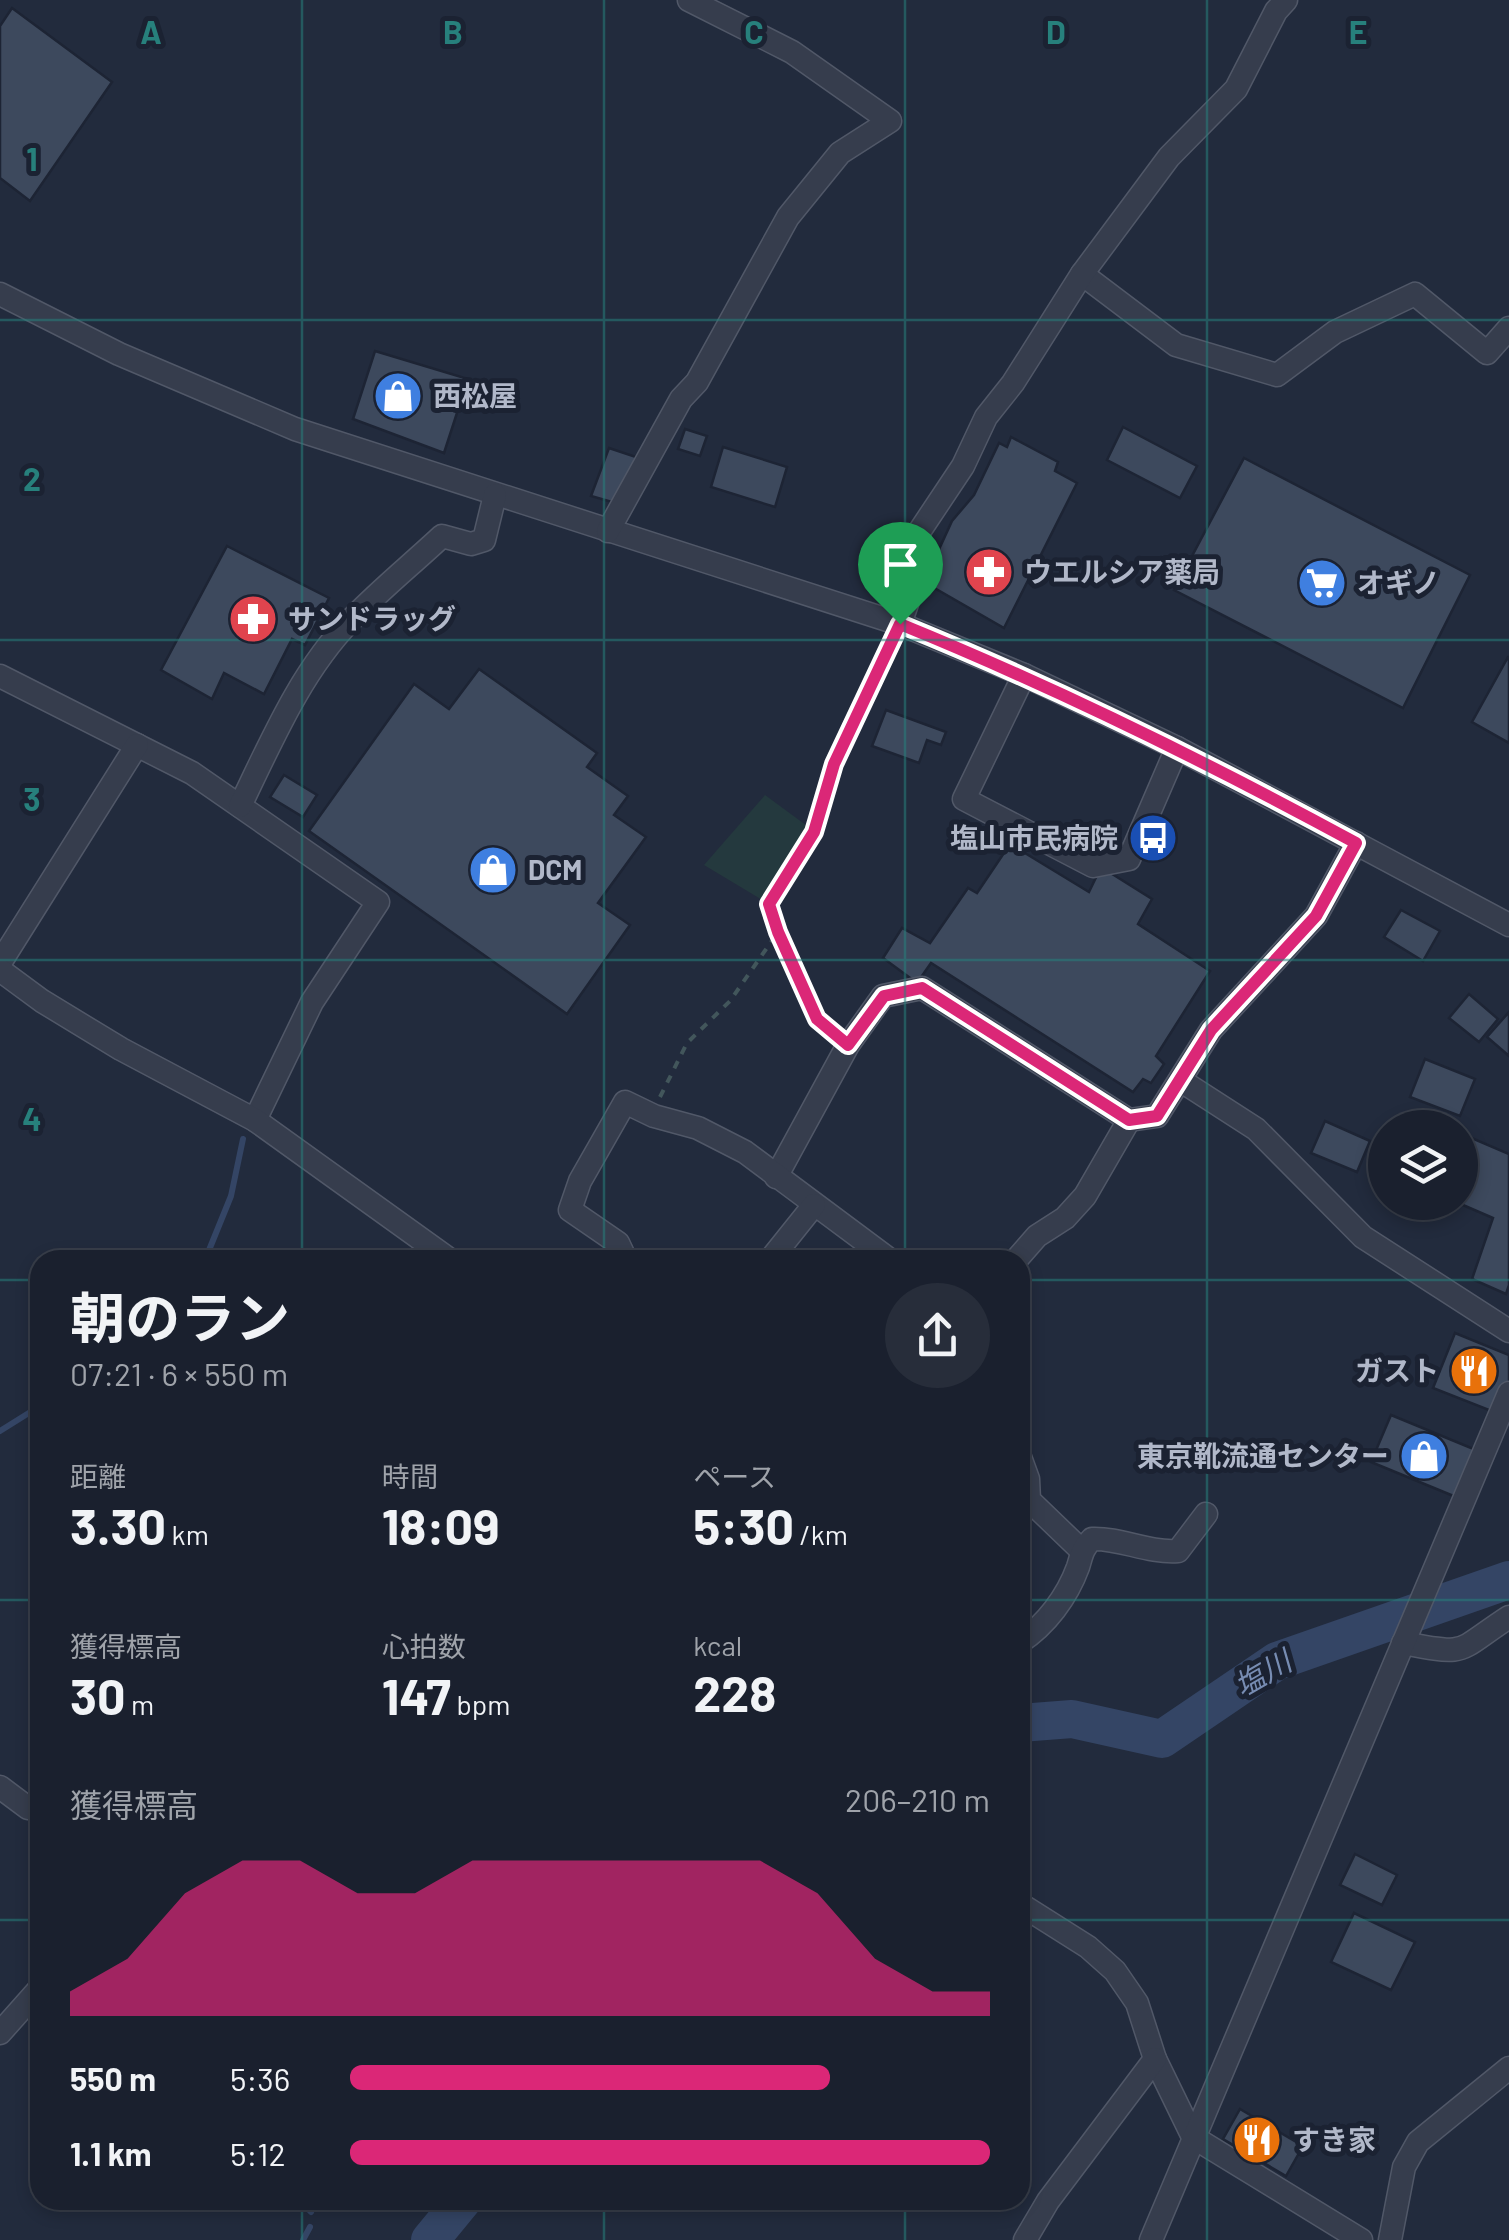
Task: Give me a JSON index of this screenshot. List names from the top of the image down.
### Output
{
  "water": ["塩川"],
  "places": {
    "shop": ["西松屋", "DCM", "東京靴流通センター"],
    "pharmacy": ["ウエルシア薬局", "サンドラッグ"],
    "supermarket": ["オギノ"],
    "bus stop": ["塩山市民病院"],
    "restaurant": ["ガスト", "すき家"]
  },
  "page": {
    "heading": ["朝のラン", "07:21 · 6 × 550 m"],
    "stats": [
      ["距離", "3.30 km"],
      ["時間", "18:09"],
      ["ペース", "5:30 /km"],
      ["獲得標高", "30 m"],
      ["心拍数", "147 bpm"],
      ["kcal", "228"]
    ],
    "chart": ["獲得標高", "206–210 m"],
    "list": [
      {
        "name": "550 m",
        "note": "5:36"
      },
      {
        "name": "1.1 km",
        "note": "5:12"
      }
    ]
  },
  "grid": {
    "columns": [
      "A",
      "B",
      "C",
      "D",
      "E"
    ],
    "rows": [
      "1",
      "2",
      "3",
      "4"
    ]
  }
}
